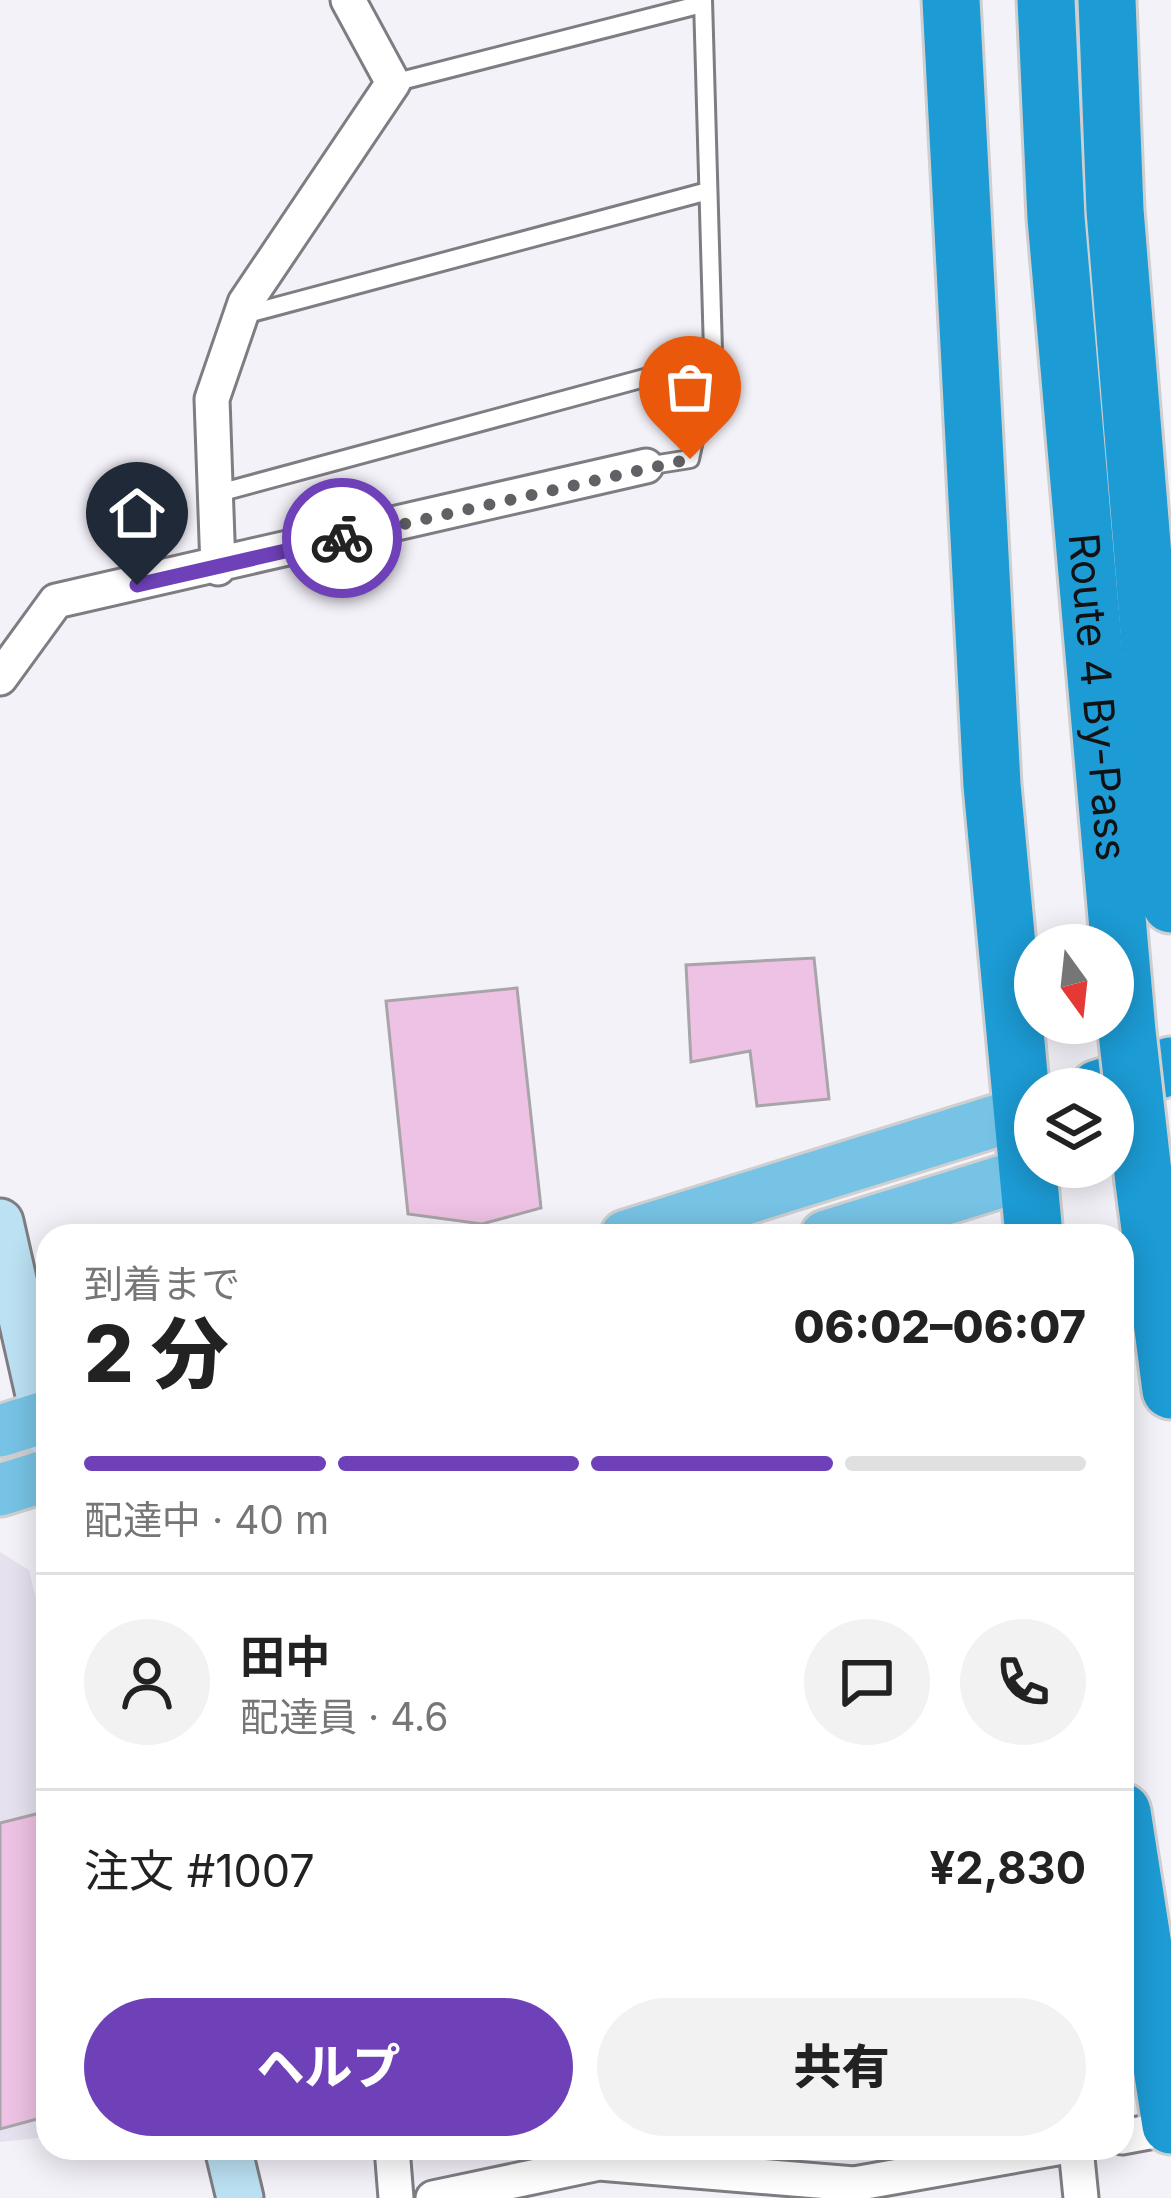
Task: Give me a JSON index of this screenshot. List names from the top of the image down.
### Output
{
  "streets": {
    "highway": ["Route 4 By-Pass"]
  },
  "north": "bottom",
  "page": {
    "heading": ["2 分", "到着まで", "06:02–06:07"],
    "panel": [
      "田中",
      "配達員 · 4.6",
      "注文 #1007",
      "¥2,830"
    ],
    "bar": "配達中 · 40 m",
    "buttons": ["ヘルプ", "共有"]
  }
}
